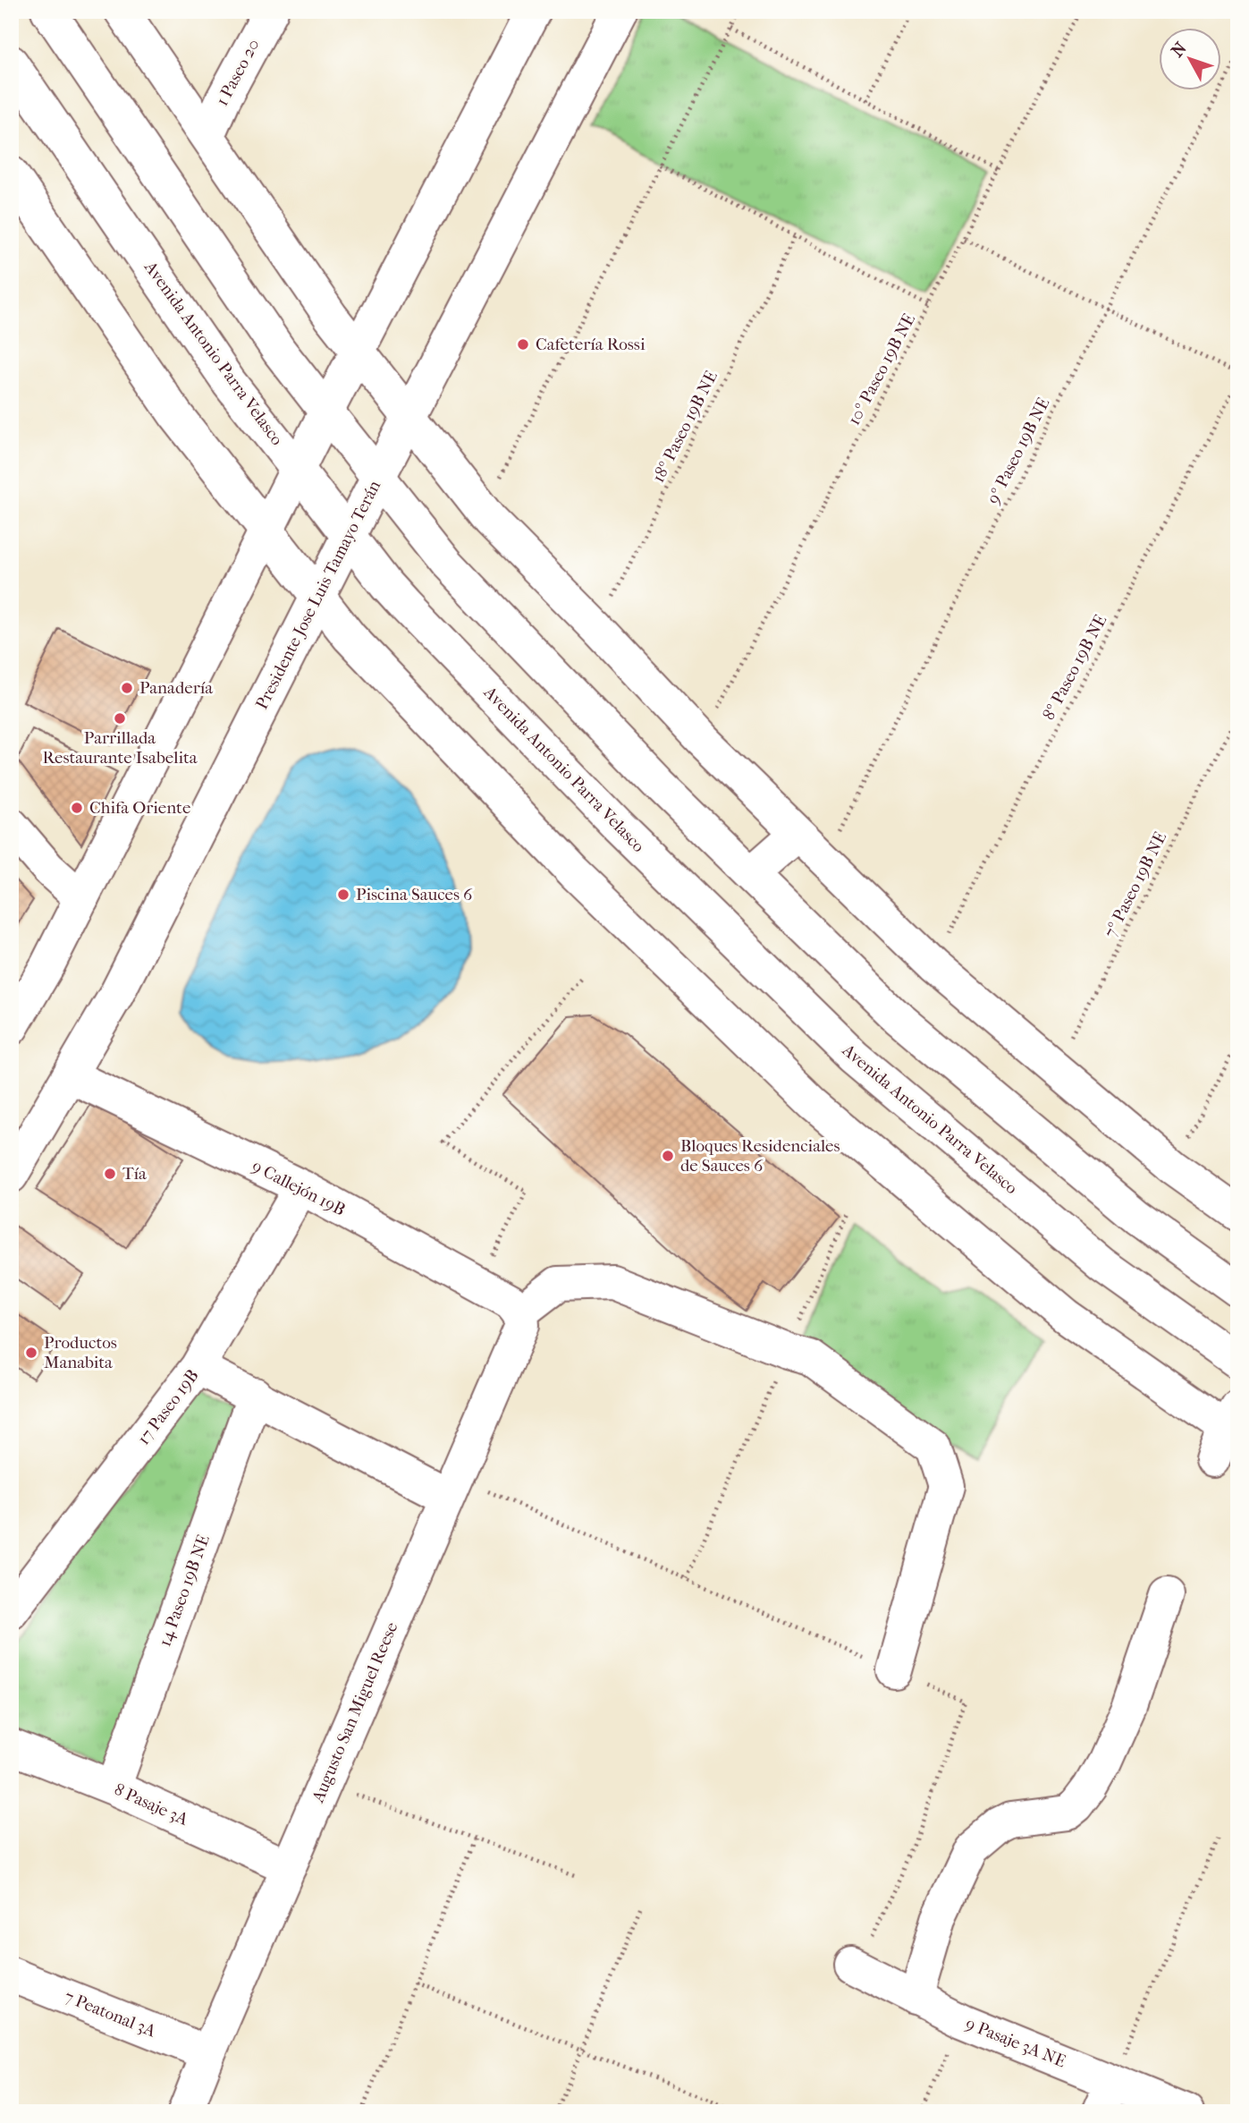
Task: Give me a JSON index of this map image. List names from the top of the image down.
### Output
{
  "streets": {
    "street": [
      "1 Paseo 20",
      "Avenida Antonio Parra Velasco",
      "Presidente Jose Luis Tamayo Terán",
      "9 Callejón 19B",
      "17 Paseo 19B",
      "14 Paseo 19B NE",
      "Augusto San Miguel Reese",
      "8 Pasaje 3A",
      "7 Peatonal 3A",
      "9 Pasaje 3A NE"
    ],
    "path": [
      "10º Paseo 19B NE",
      "18º Paseo 19B NE",
      "9º Paseo 19B NE",
      "8º Paseo 19B NE",
      "7º Paseo 19B NE"
    ]
  },
  "crossings": [
    ["Avenida Antonio Parra Velasco", "Presidente Jose Luis Tamayo Terán"],
    ["Presidente Jose Luis Tamayo Terán", "9 Callejón 19B"],
    ["9 Callejón 19B", "17 Paseo 19B"],
    ["9 Callejón 19B", "Augusto San Miguel Reese"],
    ["14 Paseo 19B NE", "8 Pasaje 3A"],
    ["Augusto San Miguel Reese", "8 Pasaje 3A"],
    ["Augusto San Miguel Reese", "7 Peatonal 3A"]
  ],
  "places": [
    "Cafetería Rossi",
    "Panadería",
    "Parrillada Restaurante Isabelita",
    "Chifa Oriente",
    "Piscina Sauces 6",
    "Bloques Residenciales de Sauces 6",
    "Tía",
    "Productos Manabita"
  ],
  "north": "top left"
}
